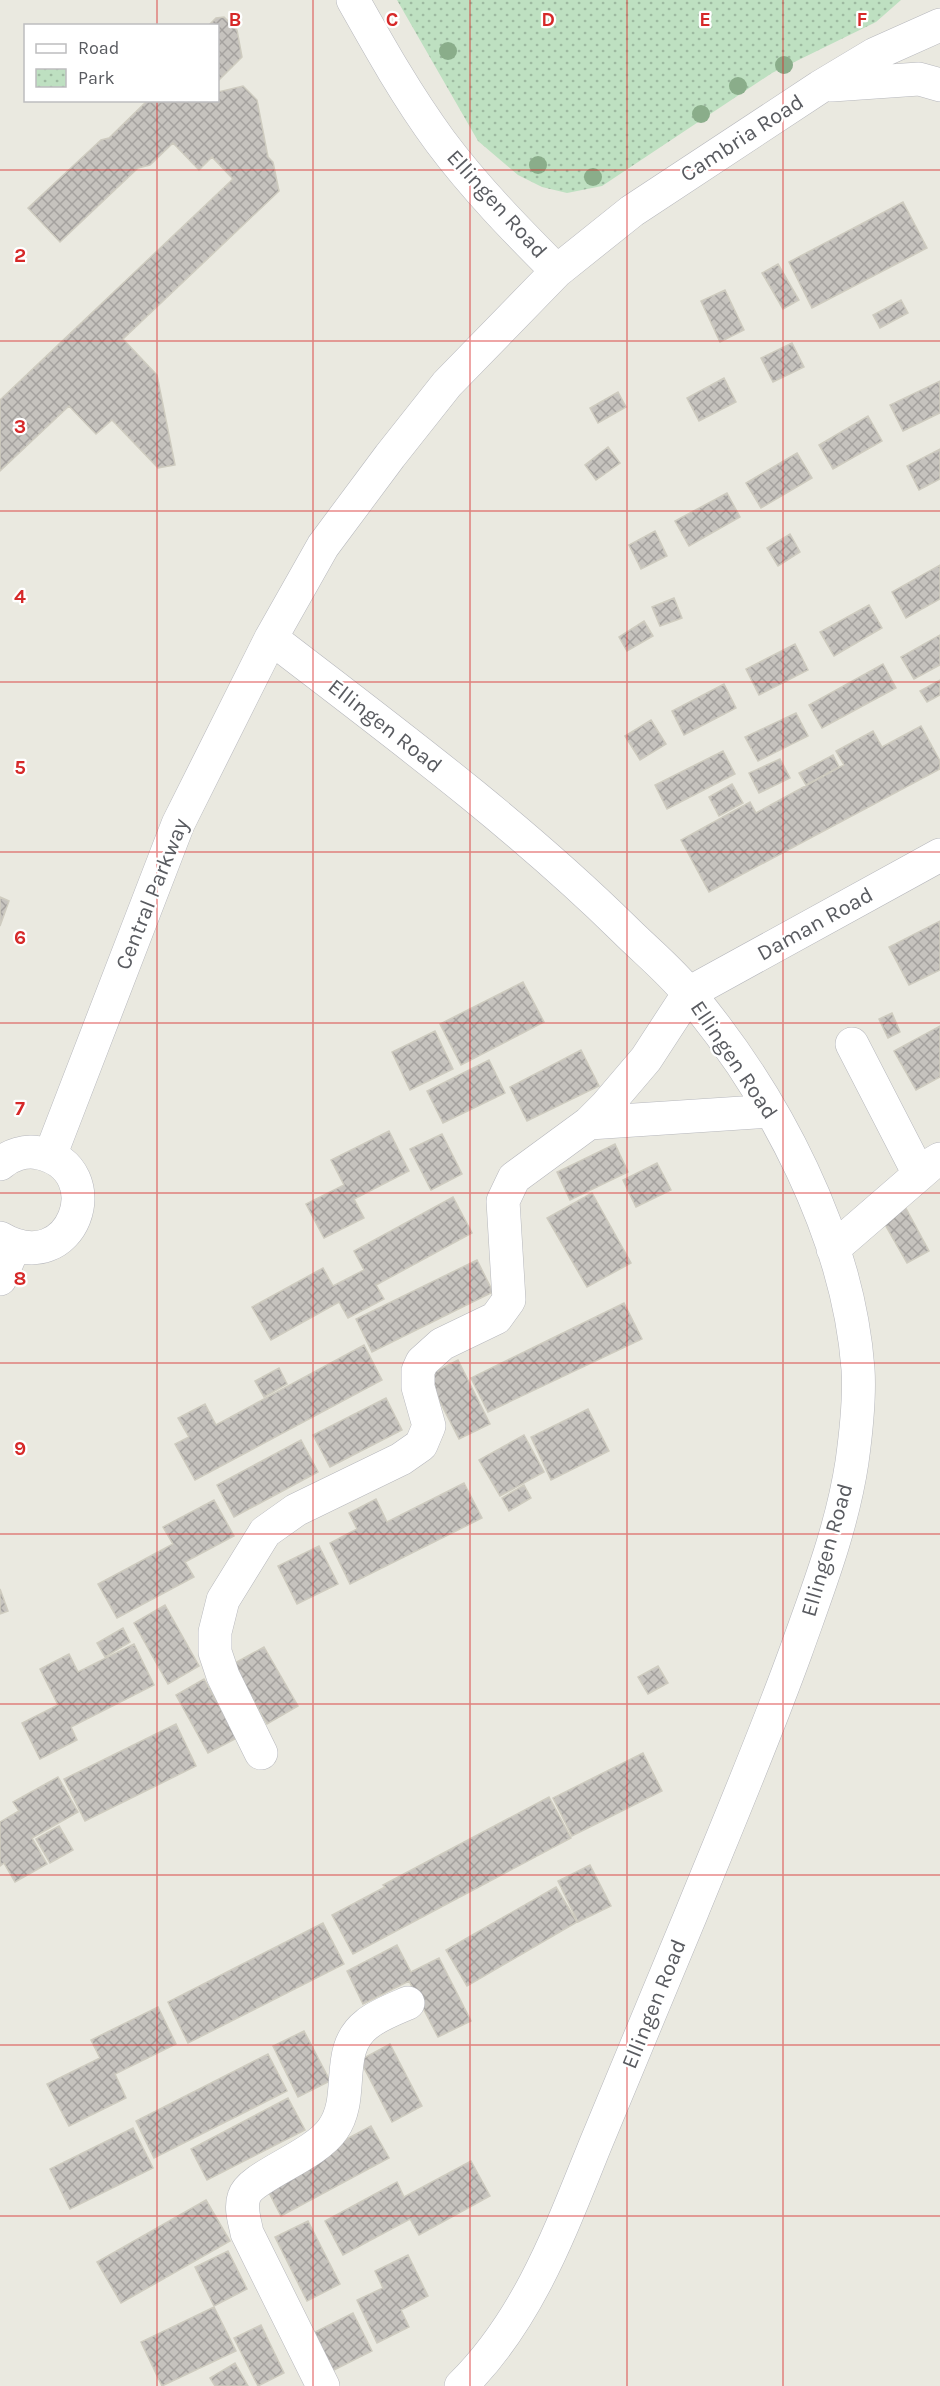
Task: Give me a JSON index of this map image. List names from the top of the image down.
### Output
{
  "streets": {
    "street": [
      "Cambria Road",
      "Ellingen Road",
      "Central Parkway",
      "Daman Road"
    ]
  },
  "crossings": [
    ["Cambria Road", "Ellingen Road"],
    ["Ellingen Road", "Central Parkway"],
    ["Ellingen Road", "Daman Road"]
  ],
  "legend": ["Road", "Park"],
  "grid": {
    "columns": [
      "B",
      "C",
      "D",
      "E",
      "F"
    ],
    "rows": [
      "2",
      "3",
      "4",
      "5",
      "6",
      "7",
      "8",
      "9"
    ]
  }
}
